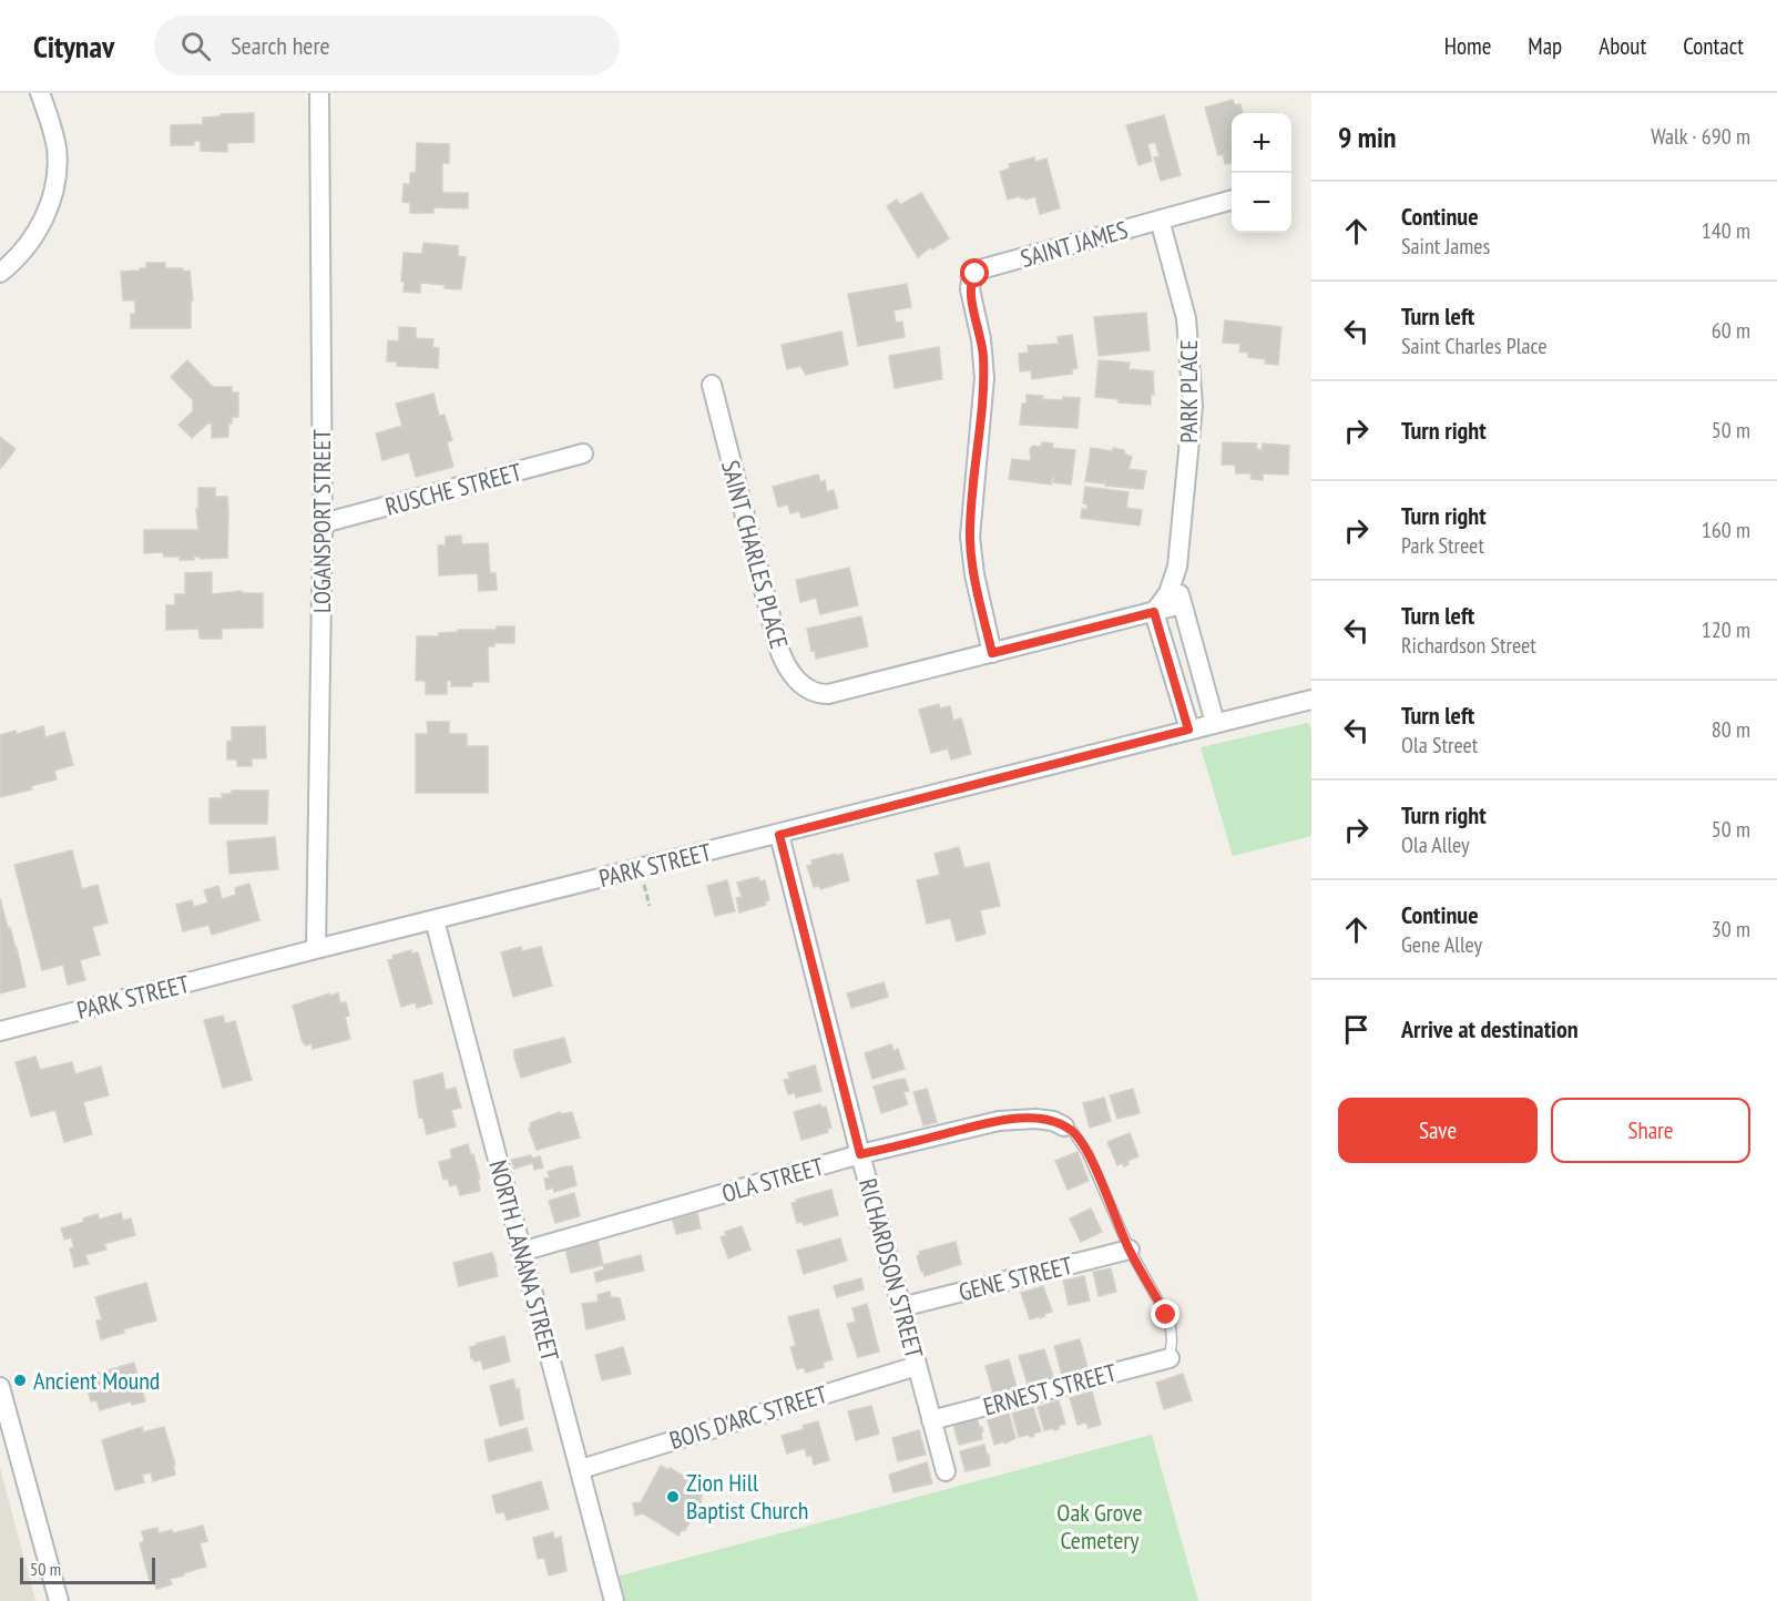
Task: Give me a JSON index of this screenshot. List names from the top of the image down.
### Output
{
  "streets": {
    "street": [
      "SAINT JAMES",
      "PARK PLACE",
      "RUSCHE STREET",
      "LOGANSPORT STREET",
      "SAINT CHARLES PLACE",
      "PARK STREET",
      "OLA STREET",
      "NORTH LANANA STREET",
      "RICHARDSON STREET",
      "GENE STREET",
      "ERNEST STREET",
      "BOIS D'ARC STREET"
    ]
  },
  "crossings": [
    ["SAINT JAMES", "PARK PLACE"],
    ["SAINT JAMES", "SAINT CHARLES PLACE"],
    ["PARK PLACE", "SAINT CHARLES PLACE"],
    ["PARK PLACE", "PARK STREET"],
    ["RUSCHE STREET", "LOGANSPORT STREET"],
    ["LOGANSPORT STREET", "PARK STREET"],
    ["PARK STREET", "NORTH LANANA STREET"],
    ["PARK STREET", "RICHARDSON STREET"],
    ["OLA STREET", "NORTH LANANA STREET"],
    ["OLA STREET", "RICHARDSON STREET"],
    ["NORTH LANANA STREET", "BOIS D'ARC STREET"],
    ["RICHARDSON STREET", "GENE STREET"],
    ["RICHARDSON STREET", "ERNEST STREET"],
    ["RICHARDSON STREET", "BOIS D'ARC STREET"]
  ],
  "parks": ["Oak Grove Cemetery"],
  "places": ["Ancient Mound", "Zion Hill Baptist Church"],
  "scale_bar": "50 m",
  "page": {
    "header": "Citynav",
    "search": "Search here",
    "nav": [
      "Home",
      "Map",
      "About",
      "Contact"
    ],
    "heading": ["9 min", "Walk · 690 m"],
    "map_buttons": ["+", "−"],
    "list": [
      ["Continue", "Saint James", "140 m"],
      ["Turn left", "Saint Charles Place", "60 m"],
      ["Turn right", "50 m"],
      ["Turn right", "Park Street", "160 m"],
      ["Turn left", "Richardson Street", "120 m"],
      ["Turn left", "Ola Street", "80 m"],
      ["Turn right", "Ola Alley", "50 m"],
      ["Continue", "Gene Alley", "30 m"],
      "Arrive at destination"
    ],
    "buttons": ["Save", "Share"],
    "scale": "50 m"
  }
}
